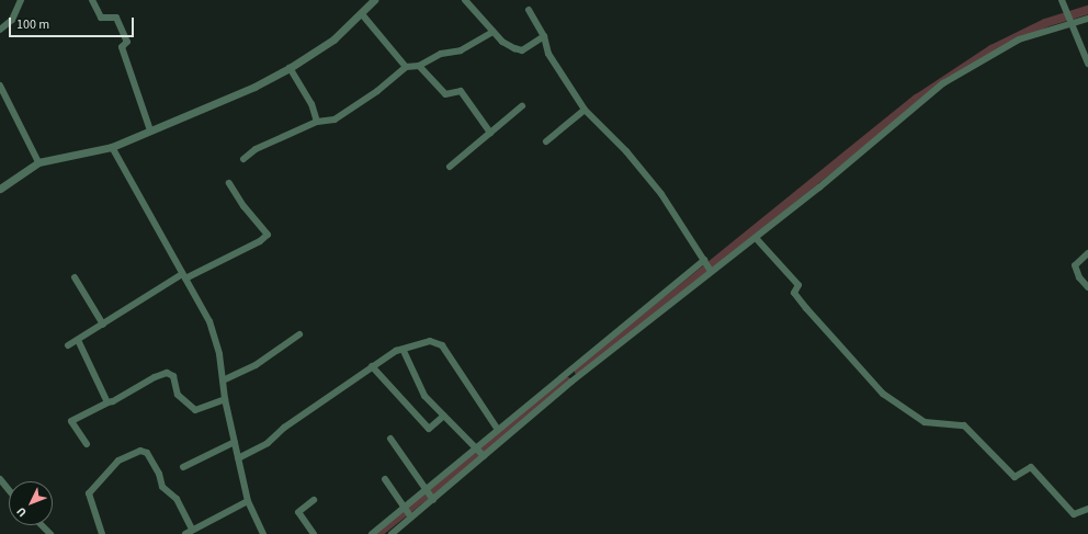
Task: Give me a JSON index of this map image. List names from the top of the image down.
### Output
{
  "scale_bar": "100 m",
  "north": "bottom left"
}
